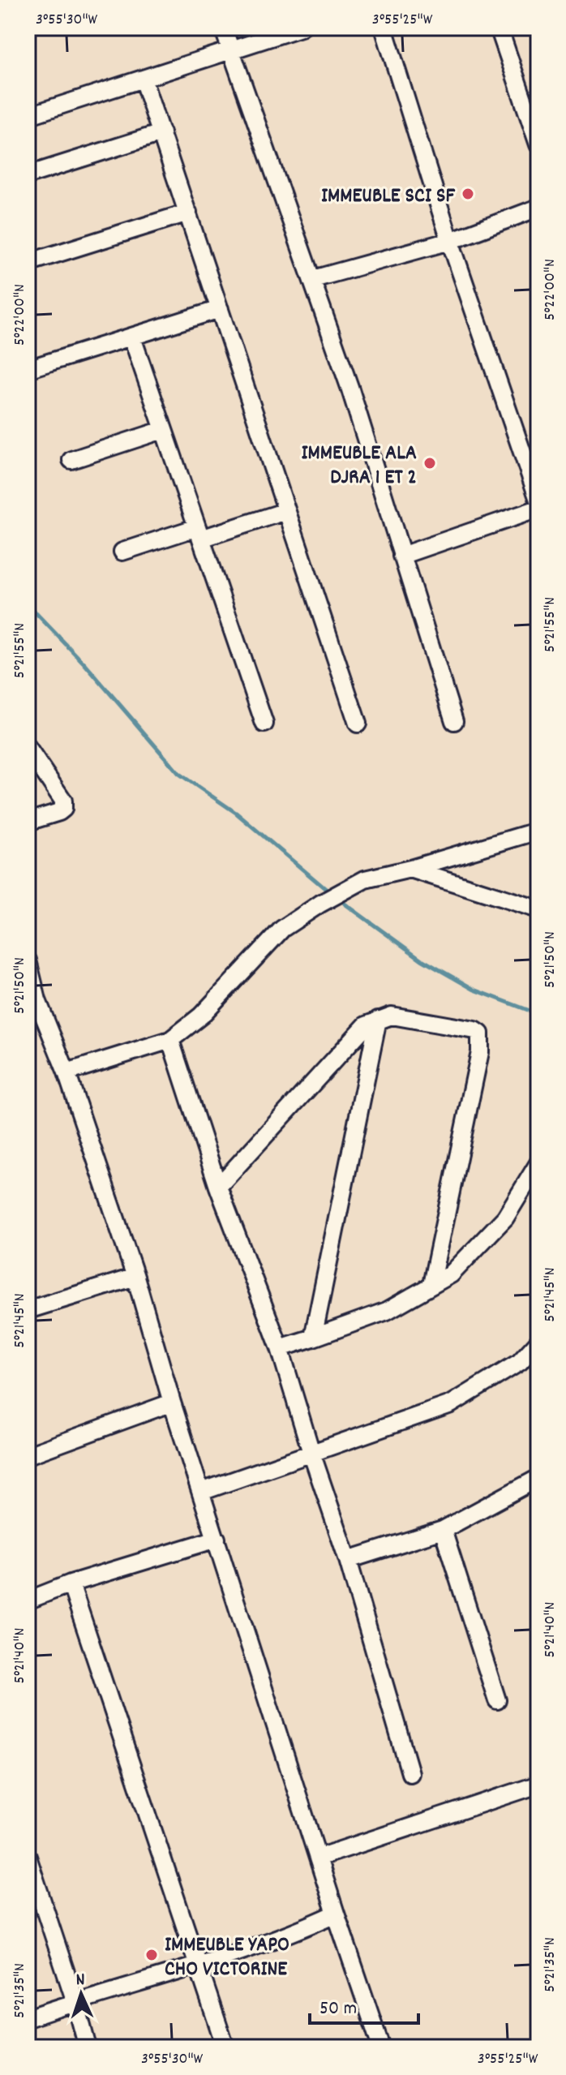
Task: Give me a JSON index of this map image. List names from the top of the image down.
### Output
{
  "places": ["IMMEUBLE SCI SF", "IMMEUBLE ALA DJRA 1 ET 2", "IMMEUBLE YAPO CHO VICTORINE"],
  "scale_bar": "50 m",
  "north": "top",
  "coordinates": [
    "3°55'30\"W",
    "3°55'25\"W",
    "5°22'00\"N",
    "5°21'55\"N",
    "5°21'50\"N",
    "5°21'45\"N",
    "5°21'40\"N",
    "5°21'35\"N"
  ]
}
